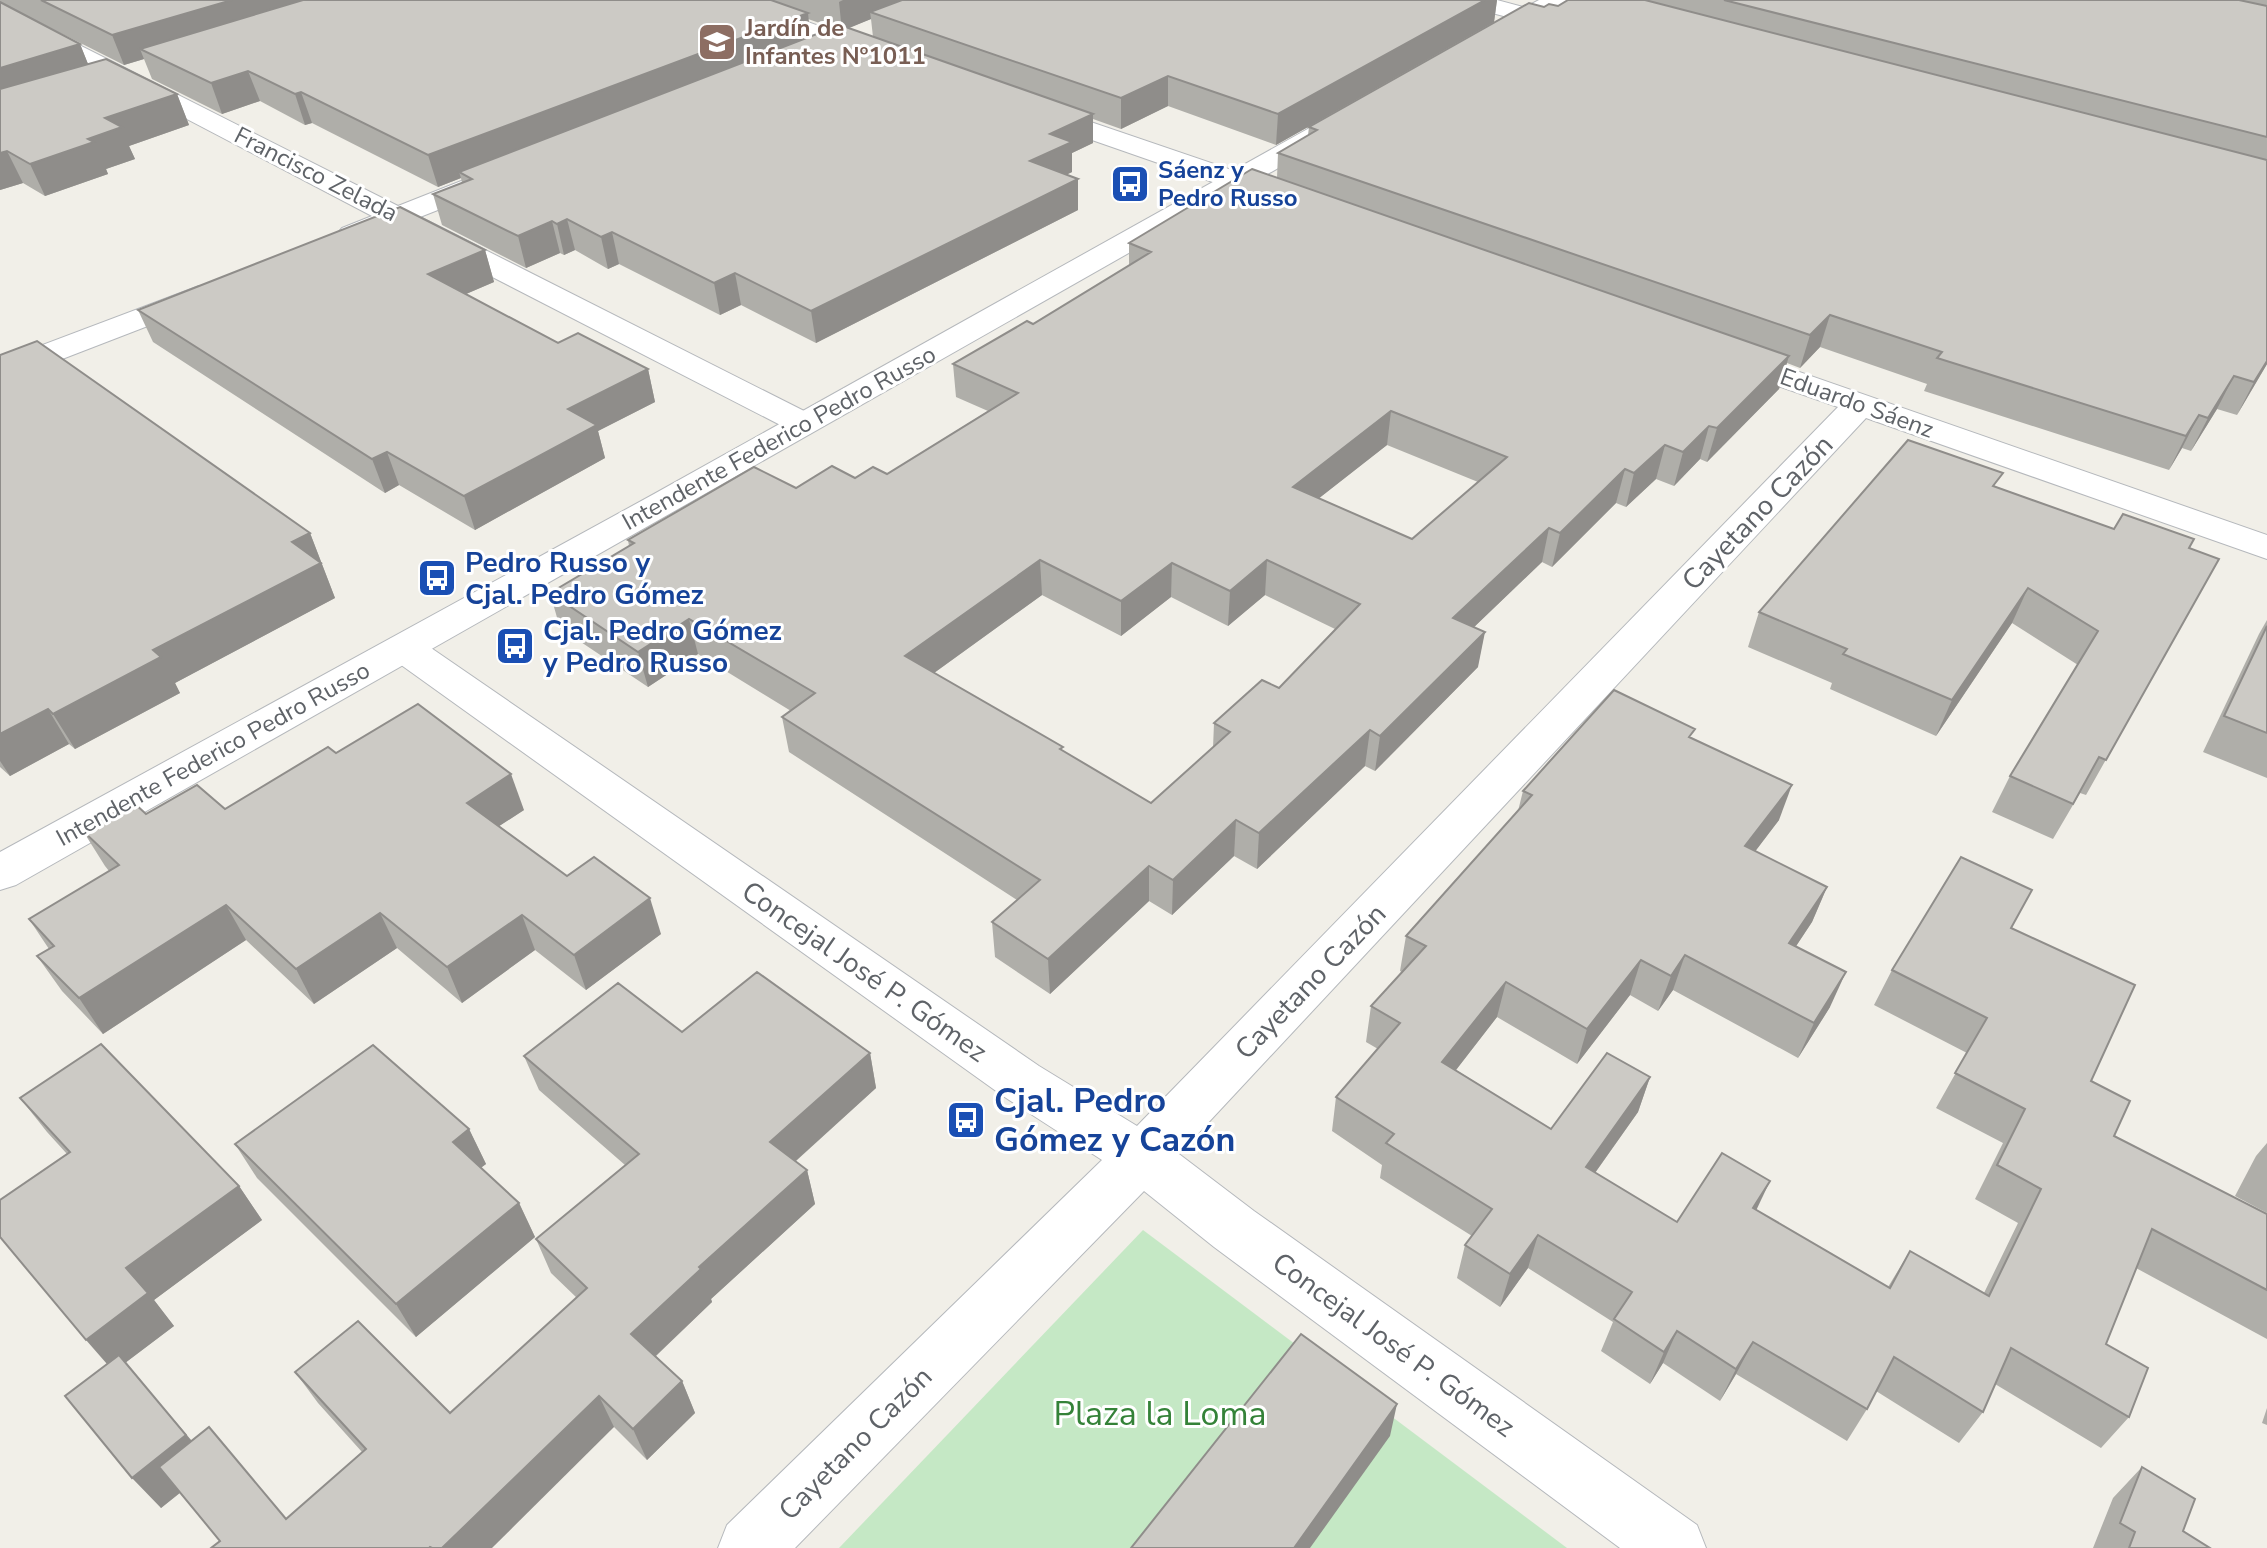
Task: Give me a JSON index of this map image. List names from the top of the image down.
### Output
{
  "streets": {
    "street": [
      "Francisco Zelada",
      "Eduardo Sáenz",
      "Intendente Federico Pedro Russo",
      "Cayetano Cazón",
      "Concejal José P. Gómez"
    ]
  },
  "crossings": [
    ["Francisco Zelada", "Intendente Federico Pedro Russo"],
    ["Eduardo Sáenz", "Cayetano Cazón"],
    ["Intendente Federico Pedro Russo", "Concejal José P. Gómez"],
    ["Cayetano Cazón", "Concejal José P. Gómez"]
  ],
  "parks": ["Plaza la Loma"],
  "places": {
    "school or university": ["Jardín de Infantes Nº1011"],
    "bus stop": [
      "Sáenz y Pedro Russo",
      "Pedro Russo y Cjal. Pedro Gómez",
      "Cjal. Pedro Gómez y Pedro Russo",
      "Cjal. Pedro Gómez y Cazón"
    ]
  }
}
